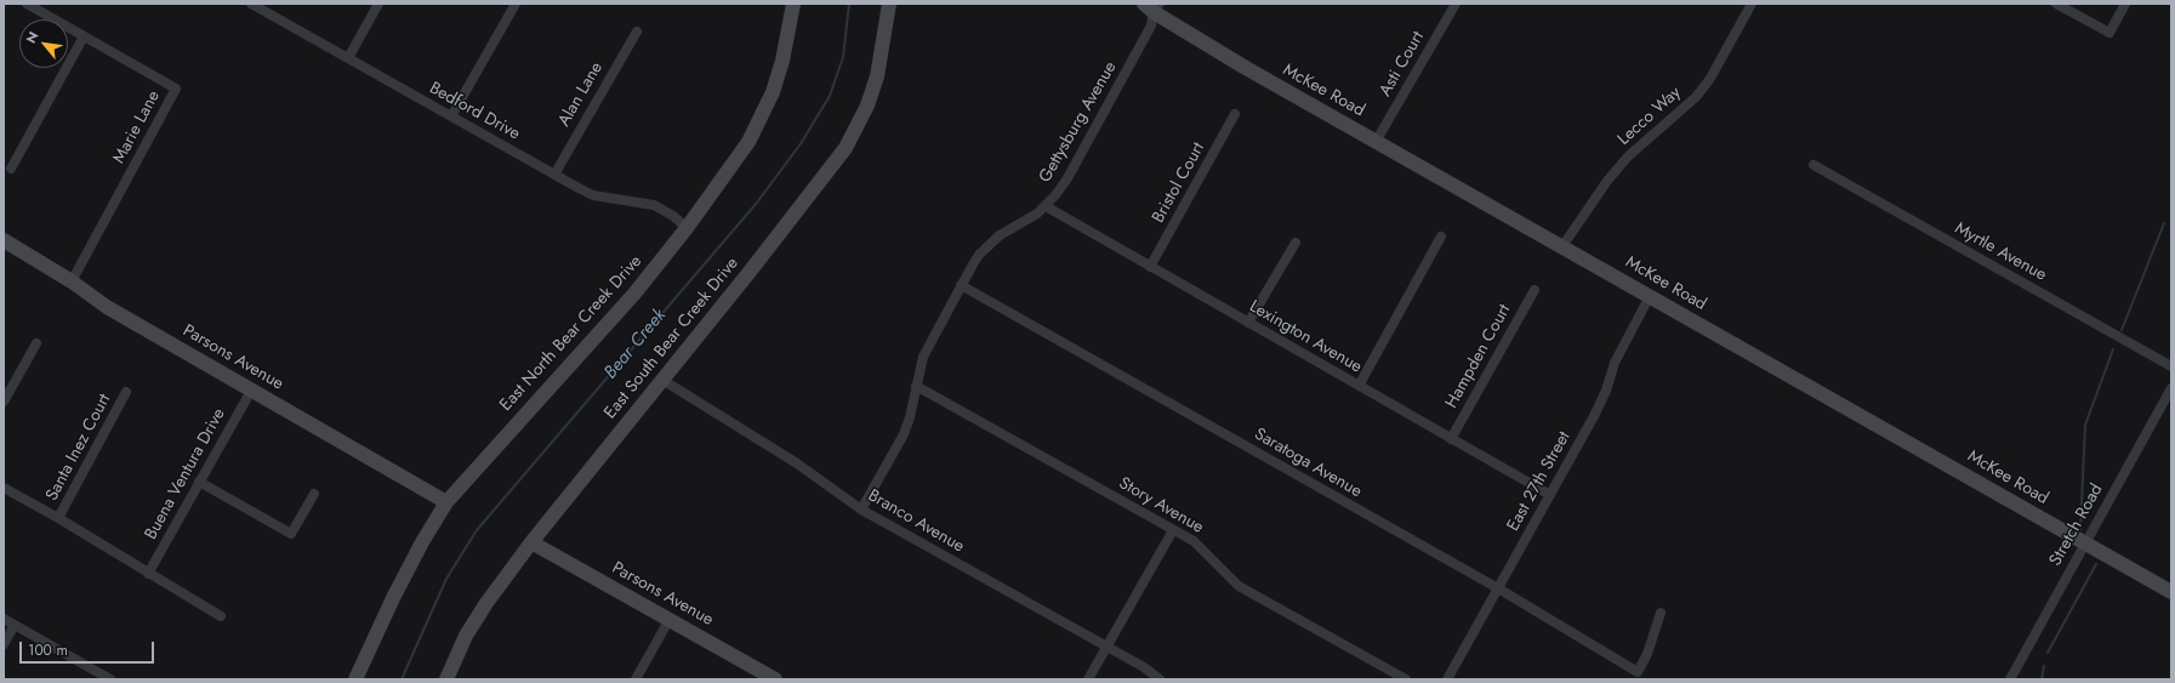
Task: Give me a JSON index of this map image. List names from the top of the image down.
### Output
{
  "streets": {
    "street": [
      "Asti Court",
      "McKee Road",
      "Alan Lane",
      "Bedford Drive",
      "Lecco Way",
      "Gettysburg Avenue",
      "Marie Lane",
      "Bristol Court",
      "Myrtle Avenue",
      "East North Bear Creek Drive",
      "Lexington Avenue",
      "East South Bear Creek Drive",
      "Hampden Court",
      "Parsons Avenue",
      "Santa Inez Court",
      "Saratoga Avenue",
      "Buena Ventura Drive",
      "East 27th Street",
      "Story Avenue",
      "Branco Avenue",
      "Stretch Road"
    ]
  },
  "crossings": [
    ["Asti Court", "McKee Road"],
    ["McKee Road", "Lecco Way"],
    ["McKee Road", "Gettysburg Avenue"],
    ["McKee Road", "East 27th Street"],
    ["McKee Road", "Stretch Road"],
    ["Alan Lane", "Bedford Drive"],
    ["Bedford Drive", "East North Bear Creek Drive"],
    ["Gettysburg Avenue", "Lexington Avenue"],
    ["Gettysburg Avenue", "Saratoga Avenue"],
    ["Gettysburg Avenue", "Story Avenue"],
    ["Gettysburg Avenue", "Branco Avenue"],
    ["Marie Lane", "Parsons Avenue"],
    ["Bristol Court", "Lexington Avenue"],
    ["East North Bear Creek Drive", "Parsons Avenue"],
    ["Lexington Avenue", "Hampden Court"],
    ["Lexington Avenue", "East 27th Street"],
    ["East South Bear Creek Drive", "Parsons Avenue"],
    ["East South Bear Creek Drive", "Branco Avenue"],
    ["Parsons Avenue", "Buena Ventura Drive"],
    ["Saratoga Avenue", "East 27th Street"]
  ],
  "water": ["Bear Creek"],
  "scale_bar": "100 m",
  "north": "top left"
}
